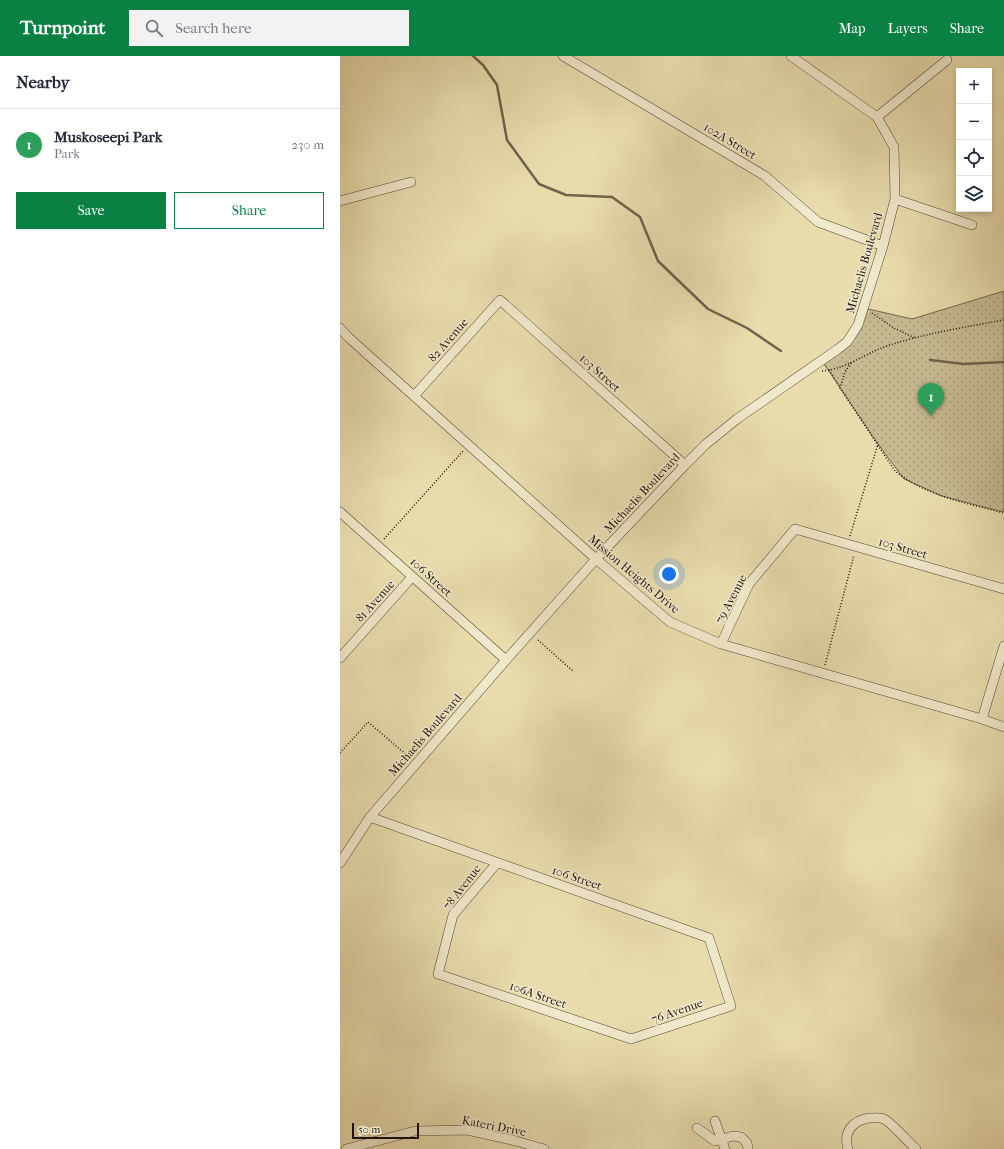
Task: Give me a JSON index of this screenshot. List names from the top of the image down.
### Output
{
  "streets": {
    "street": [
      "102A Street",
      "Michaelis Boulevard",
      "82 Avenue",
      "103 Street",
      "Mission Heights Drive",
      "106 Street",
      "79 Avenue",
      "81 Avenue",
      "78 Avenue",
      "106A Street",
      "76 Avenue",
      "Kateri Drive"
    ]
  },
  "crossings": [
    ["102A Street", "Michaelis Boulevard"],
    ["Michaelis Boulevard", "103 Street"],
    ["Michaelis Boulevard", "Mission Heights Drive"],
    ["Michaelis Boulevard", "106 Street"],
    ["82 Avenue", "103 Street"],
    ["82 Avenue", "Mission Heights Drive"],
    ["103 Street", "79 Avenue"],
    ["Mission Heights Drive", "79 Avenue"],
    ["106 Street", "81 Avenue"],
    ["106 Street", "78 Avenue"],
    ["106 Street", "76 Avenue"],
    ["78 Avenue", "106A Street"],
    ["106A Street", "76 Avenue"]
  ],
  "scale_bar": "50 m",
  "page": {
    "header": "Turnpoint",
    "search": "Search here",
    "nav": ["Map", "Layers", "Share"],
    "heading": "Nearby",
    "map_buttons": ["+", "−"],
    "list": [
      {
        "mark": "1",
        "name": "Muskoseepi Park",
        "note": "Park",
        "value": "230 m"
      }
    ],
    "buttons": ["Save", "Share"],
    "pins": "1",
    "scale": "50 m"
  }
}
